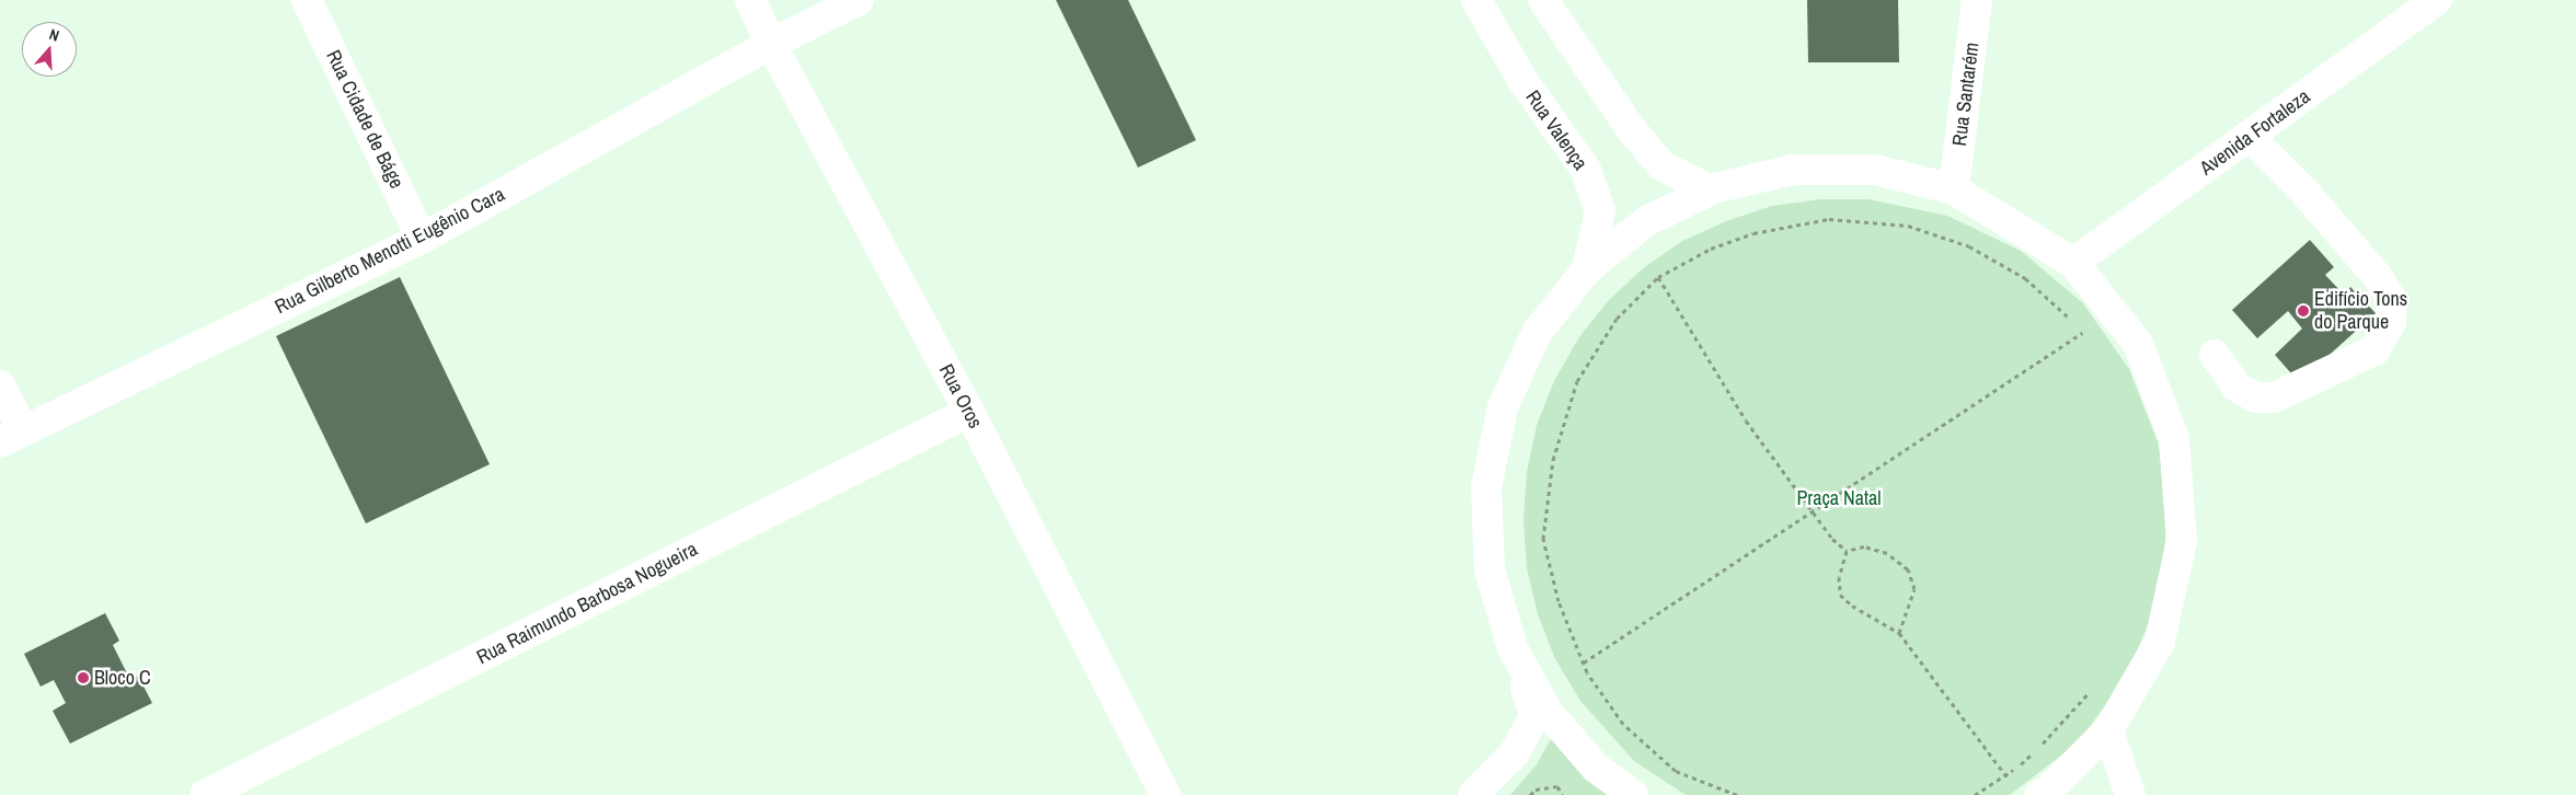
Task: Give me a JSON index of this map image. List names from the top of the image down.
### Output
{
  "streets": {
    "street": [
      "Rua Santarém",
      "Rua Cidade de Báge",
      "Rua Valença",
      "Avenida Fortaleza",
      "Rua Gilberto Menotti Eugênio Cara",
      "Rua Oros",
      "Rua Raimundo Barbosa Nogueira"
    ]
  },
  "crossings": [
    ["Rua Cidade de Báge", "Rua Gilberto Menotti Eugênio Cara"],
    ["Rua Gilberto Menotti Eugênio Cara", "Rua Oros"],
    ["Rua Oros", "Rua Raimundo Barbosa Nogueira"]
  ],
  "parks": ["Praça Natal"],
  "places": ["Edifício Tons do Parque", "Bloco C"],
  "north": "top"
}
